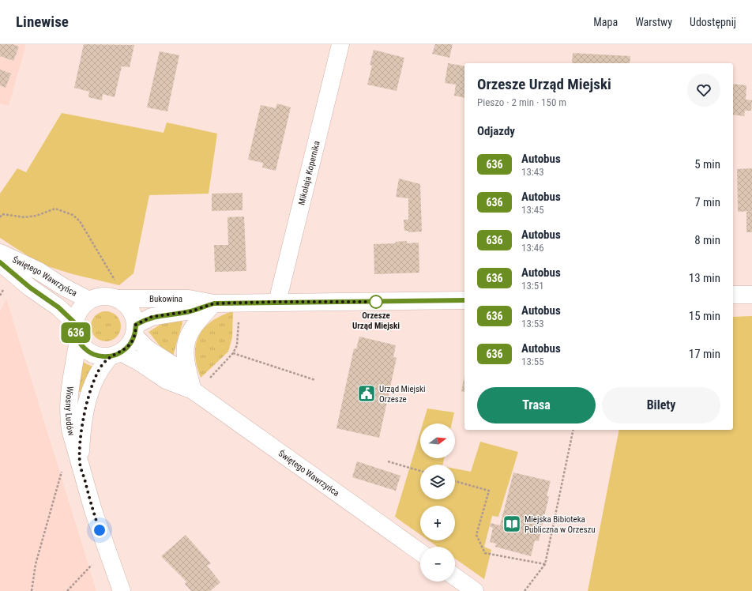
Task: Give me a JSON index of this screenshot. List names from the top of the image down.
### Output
{
  "streets": {
    "street": [
      "Mikołaja Kopernika",
      "Świętego Wawrzyńca",
      "Bukowina",
      "Wiosny Ludów"
    ]
  },
  "crossings": [
    ["Mikołaja Kopernika", "Bukowina"],
    ["Świętego Wawrzyńca", "Bukowina"],
    ["Świętego Wawrzyńca", "Wiosny Ludów"],
    ["Bukowina", "Wiosny Ludów"]
  ],
  "places": {
    "other": ["Orzesze Urząd Miejski"],
    "public building": ["Urząd Miejski Orzesze"],
    "library": ["Miejska Bibioteka Publiczna w Orzeszu"]
  },
  "lines": ["bus line 636"],
  "north": "right",
  "page": {
    "header": "Linewise",
    "nav": ["Mapa", "Warstwy", "Udostępnij"],
    "on_map": "636",
    "heading": [
      ["Orzesze Urząd Miejski", "Pieszo · 2 min · 150 m"],
      "Odjazdy"
    ],
    "list": [
      {
        "mark": "636",
        "name": "Autobus",
        "note": "13:43",
        "value": "5 min"
      },
      {
        "mark": "636",
        "name": "Autobus",
        "note": "13:45",
        "value": "7 min"
      },
      {
        "mark": "636",
        "name": "Autobus",
        "note": "13:46",
        "value": "8 min"
      },
      {
        "mark": "636",
        "name": "Autobus",
        "note": "13:51",
        "value": "13 min"
      },
      {
        "mark": "636",
        "name": "Autobus",
        "note": "13:53",
        "value": "15 min"
      },
      {
        "mark": "636",
        "name": "Autobus",
        "note": "13:55",
        "value": "17 min"
      }
    ],
    "buttons": ["Trasa", "Bilety"],
    "map_buttons": ["+", "−"]
  }
}
